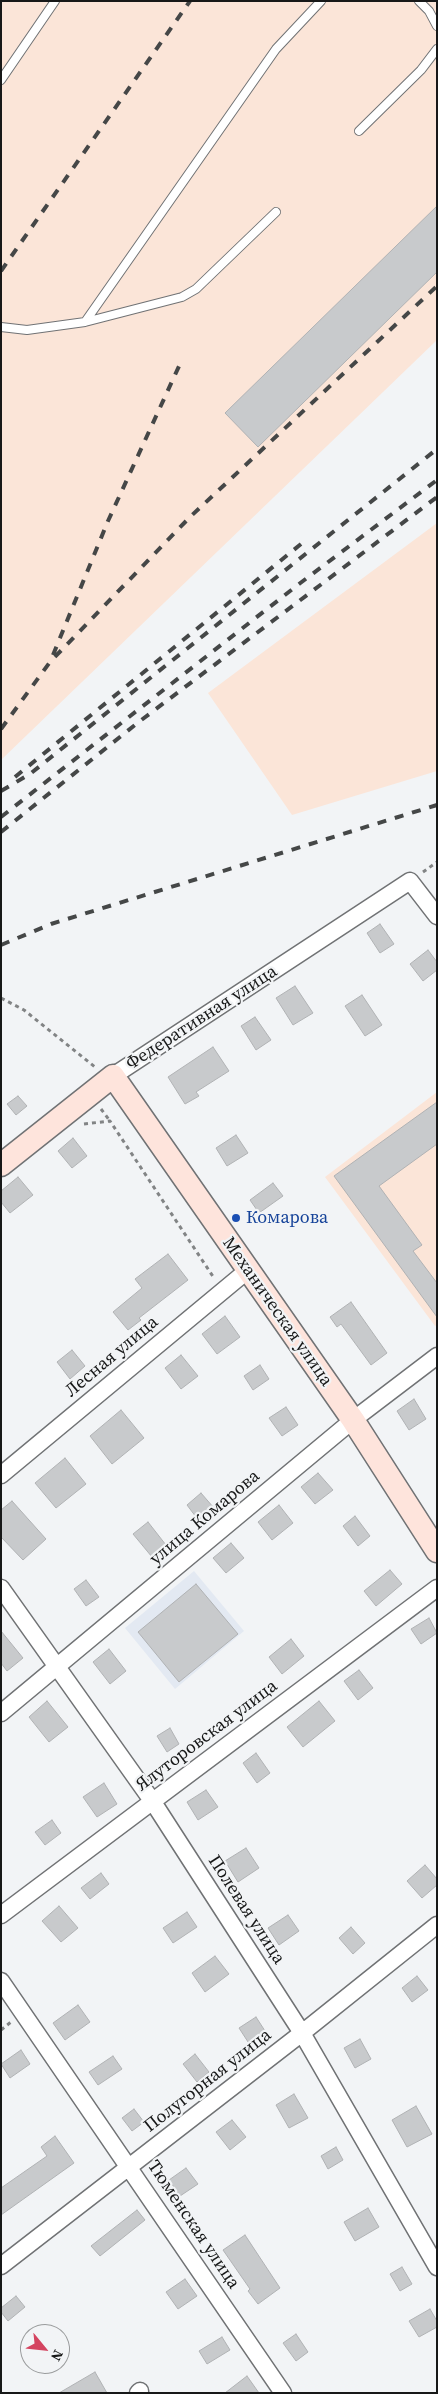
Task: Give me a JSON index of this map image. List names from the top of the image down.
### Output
{
  "streets": {
    "street": [
      "Федеративная улица",
      "Механическая улица",
      "Лесная улица",
      "улица Комарова",
      "Ялуторовская улица",
      "Полевая улица",
      "Полугорная улица",
      "Тюменская улица"
    ]
  },
  "crossings": [
    ["Федеративная улица", "Механическая улица"],
    ["Механическая улица", "Лесная улица"],
    ["Механическая улица", "улица Комарова"],
    ["улица Комарова", "Полевая улица"],
    ["Ялуторовская улица", "Полевая улица"],
    ["Полевая улица", "Полугорная улица"],
    ["Полугорная улица", "Тюменская улица"]
  ],
  "places": ["Комарова"],
  "north": "bottom right"
}
